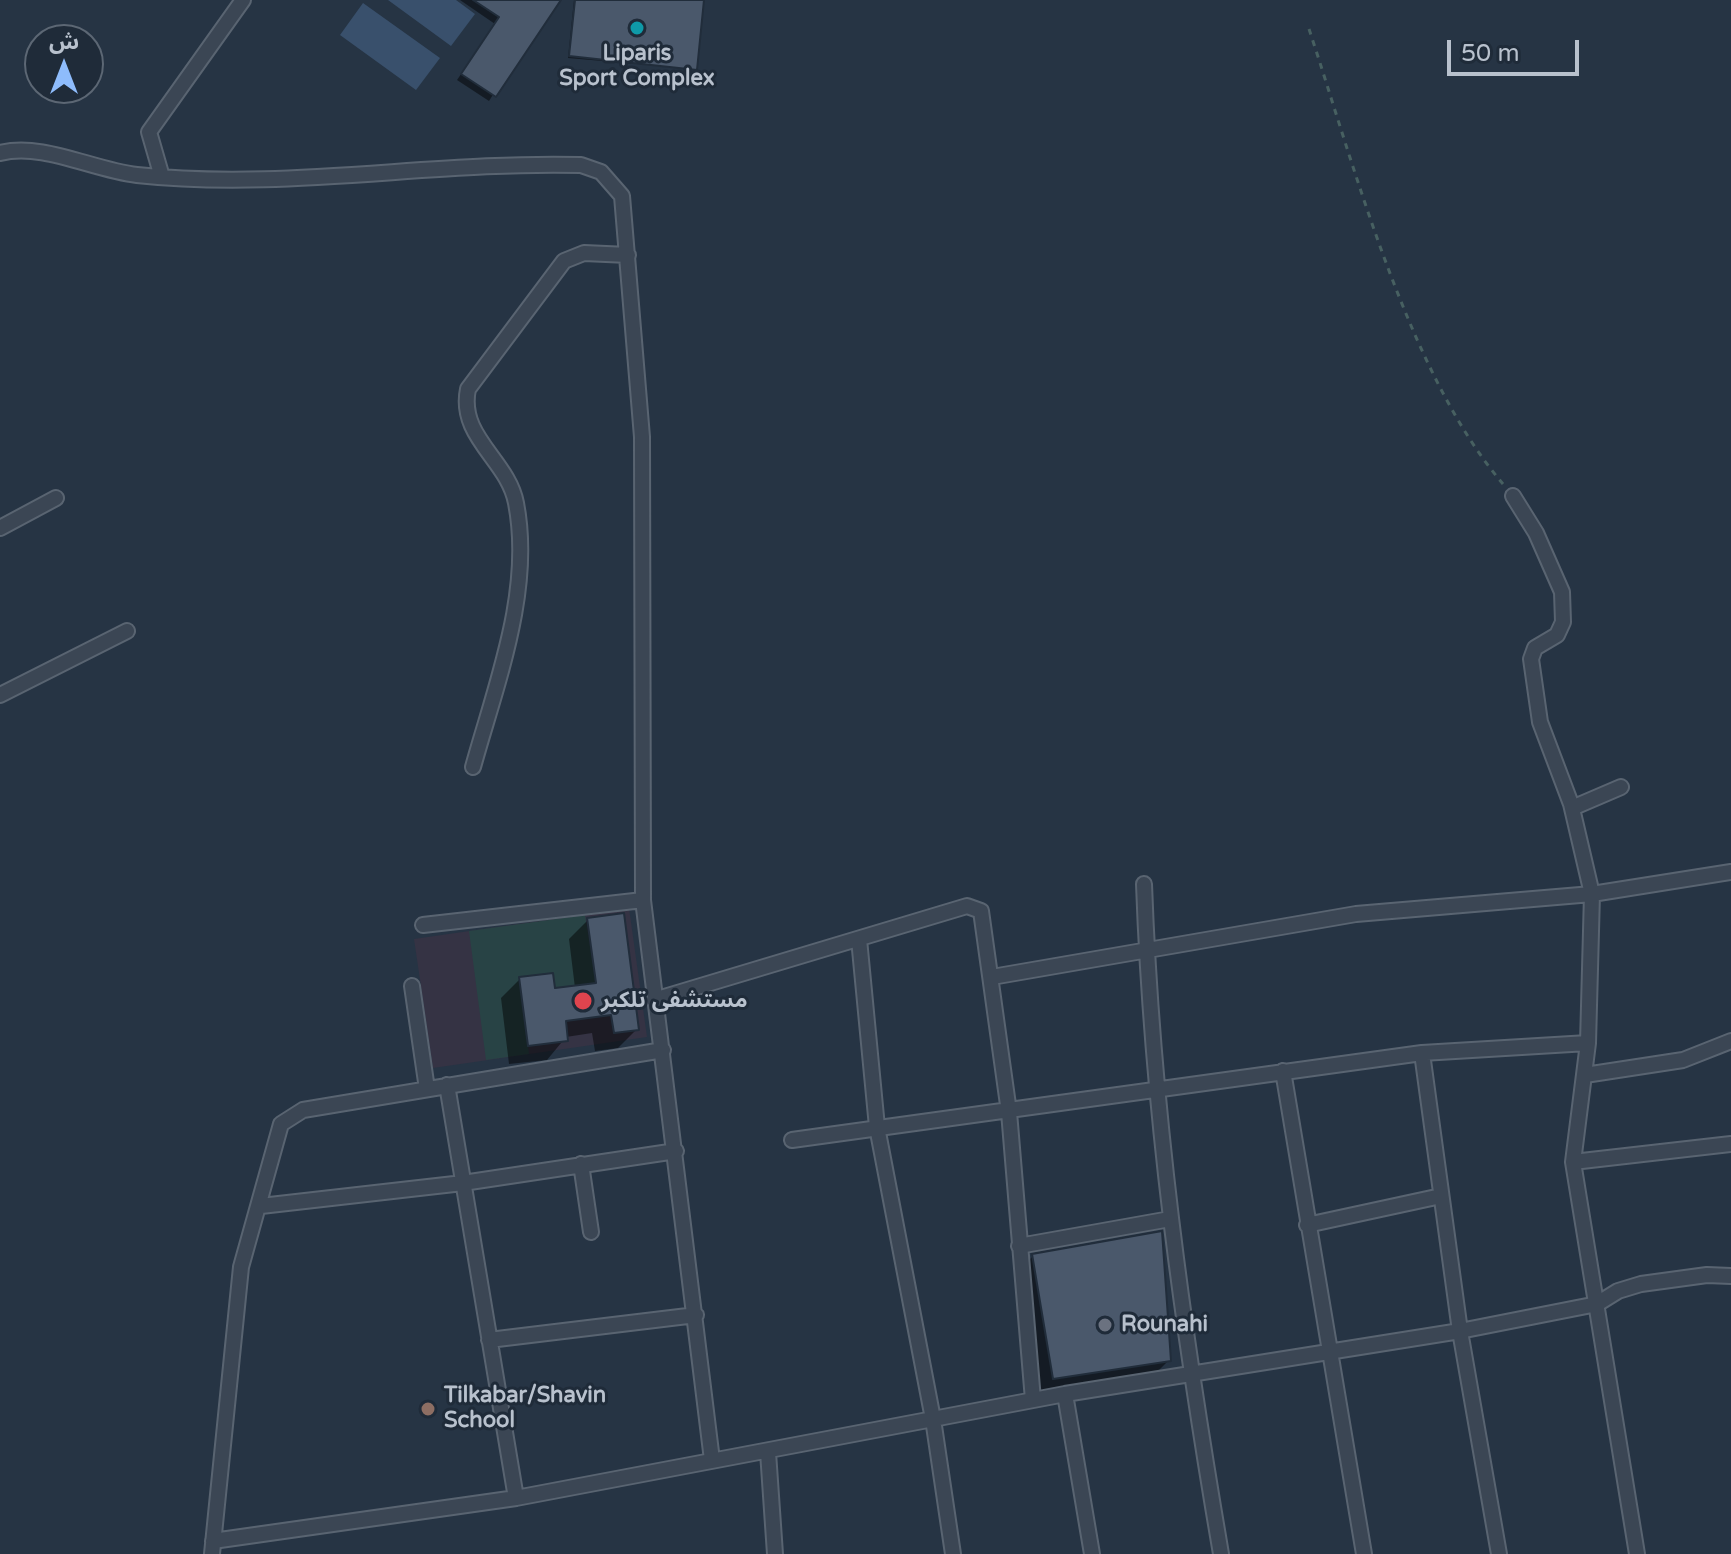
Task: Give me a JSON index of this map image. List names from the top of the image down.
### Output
{
  "places": [
    "Liparis Sport Complex",
    "مستشفى تلكبر",
    "Rounahi",
    "Tilkabar/Shavin School"
  ],
  "scale_bar": "50 m",
  "north": "top"
}
